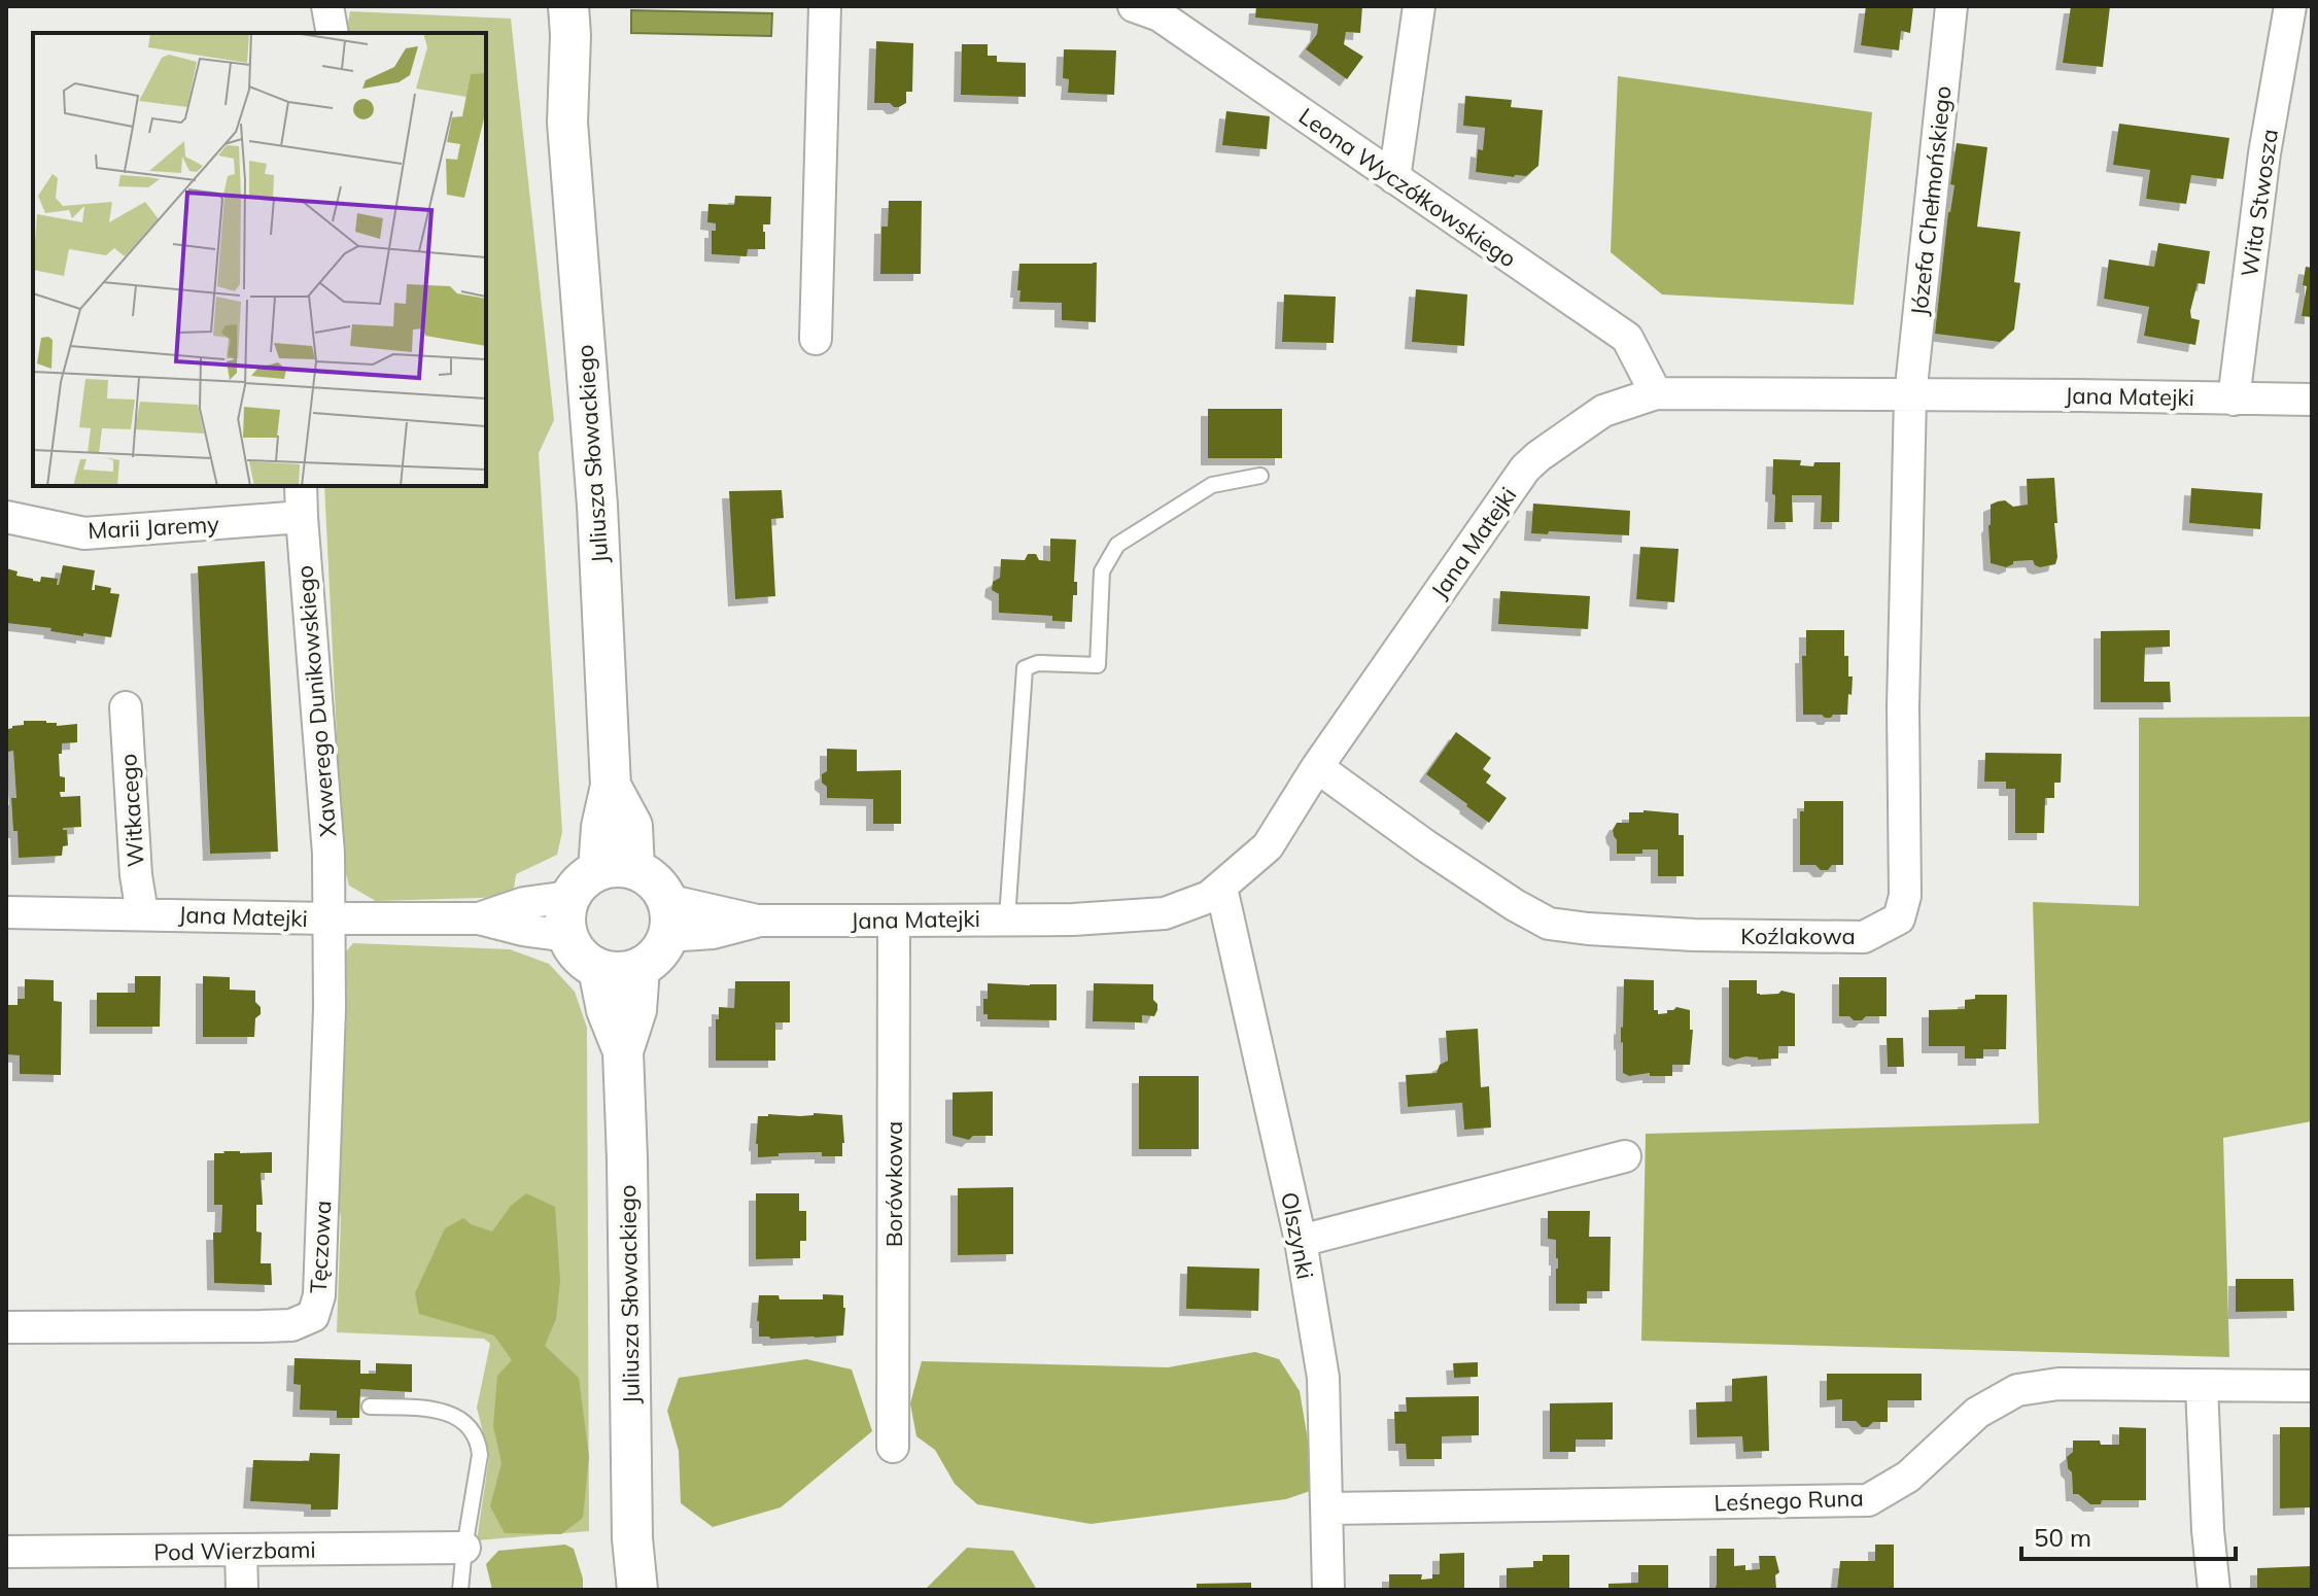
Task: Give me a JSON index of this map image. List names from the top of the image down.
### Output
{
  "streets": {
    "street": [
      "Leona Wyczółkowskiego",
      "Józefa Chełmońskiego",
      "Wita Stwosza",
      "Jana Matejki",
      "Juliusza Słowackiego",
      "Marii Jaremy",
      "Xawerego Dunikowskiego",
      "Witkacego",
      "Koźlakowa",
      "Borówkowa",
      "Olszynki",
      "Tęczowa",
      "Leśnego Runa",
      "Pod Wierzbami"
    ]
  },
  "crossings": [
    ["Leona Wyczółkowskiego", "Jana Matejki"],
    ["Józefa Chełmońskiego", "Jana Matejki"],
    ["Józefa Chełmońskiego", "Koźlakowa"],
    ["Wita Stwosza", "Jana Matejki"],
    ["Jana Matejki", "Juliusza Słowackiego"],
    ["Jana Matejki", "Xawerego Dunikowskiego"],
    ["Jana Matejki", "Witkacego"],
    ["Jana Matejki", "Koźlakowa"],
    ["Jana Matejki", "Borówkowa"],
    ["Jana Matejki", "Olszynki"],
    ["Jana Matejki", "Tęczowa"],
    ["Marii Jaremy", "Xawerego Dunikowskiego"],
    ["Xawerego Dunikowskiego", "Tęczowa"],
    ["Olszynki", "Leśnego Runa"]
  ],
  "scale_bar": "50 m"
}
